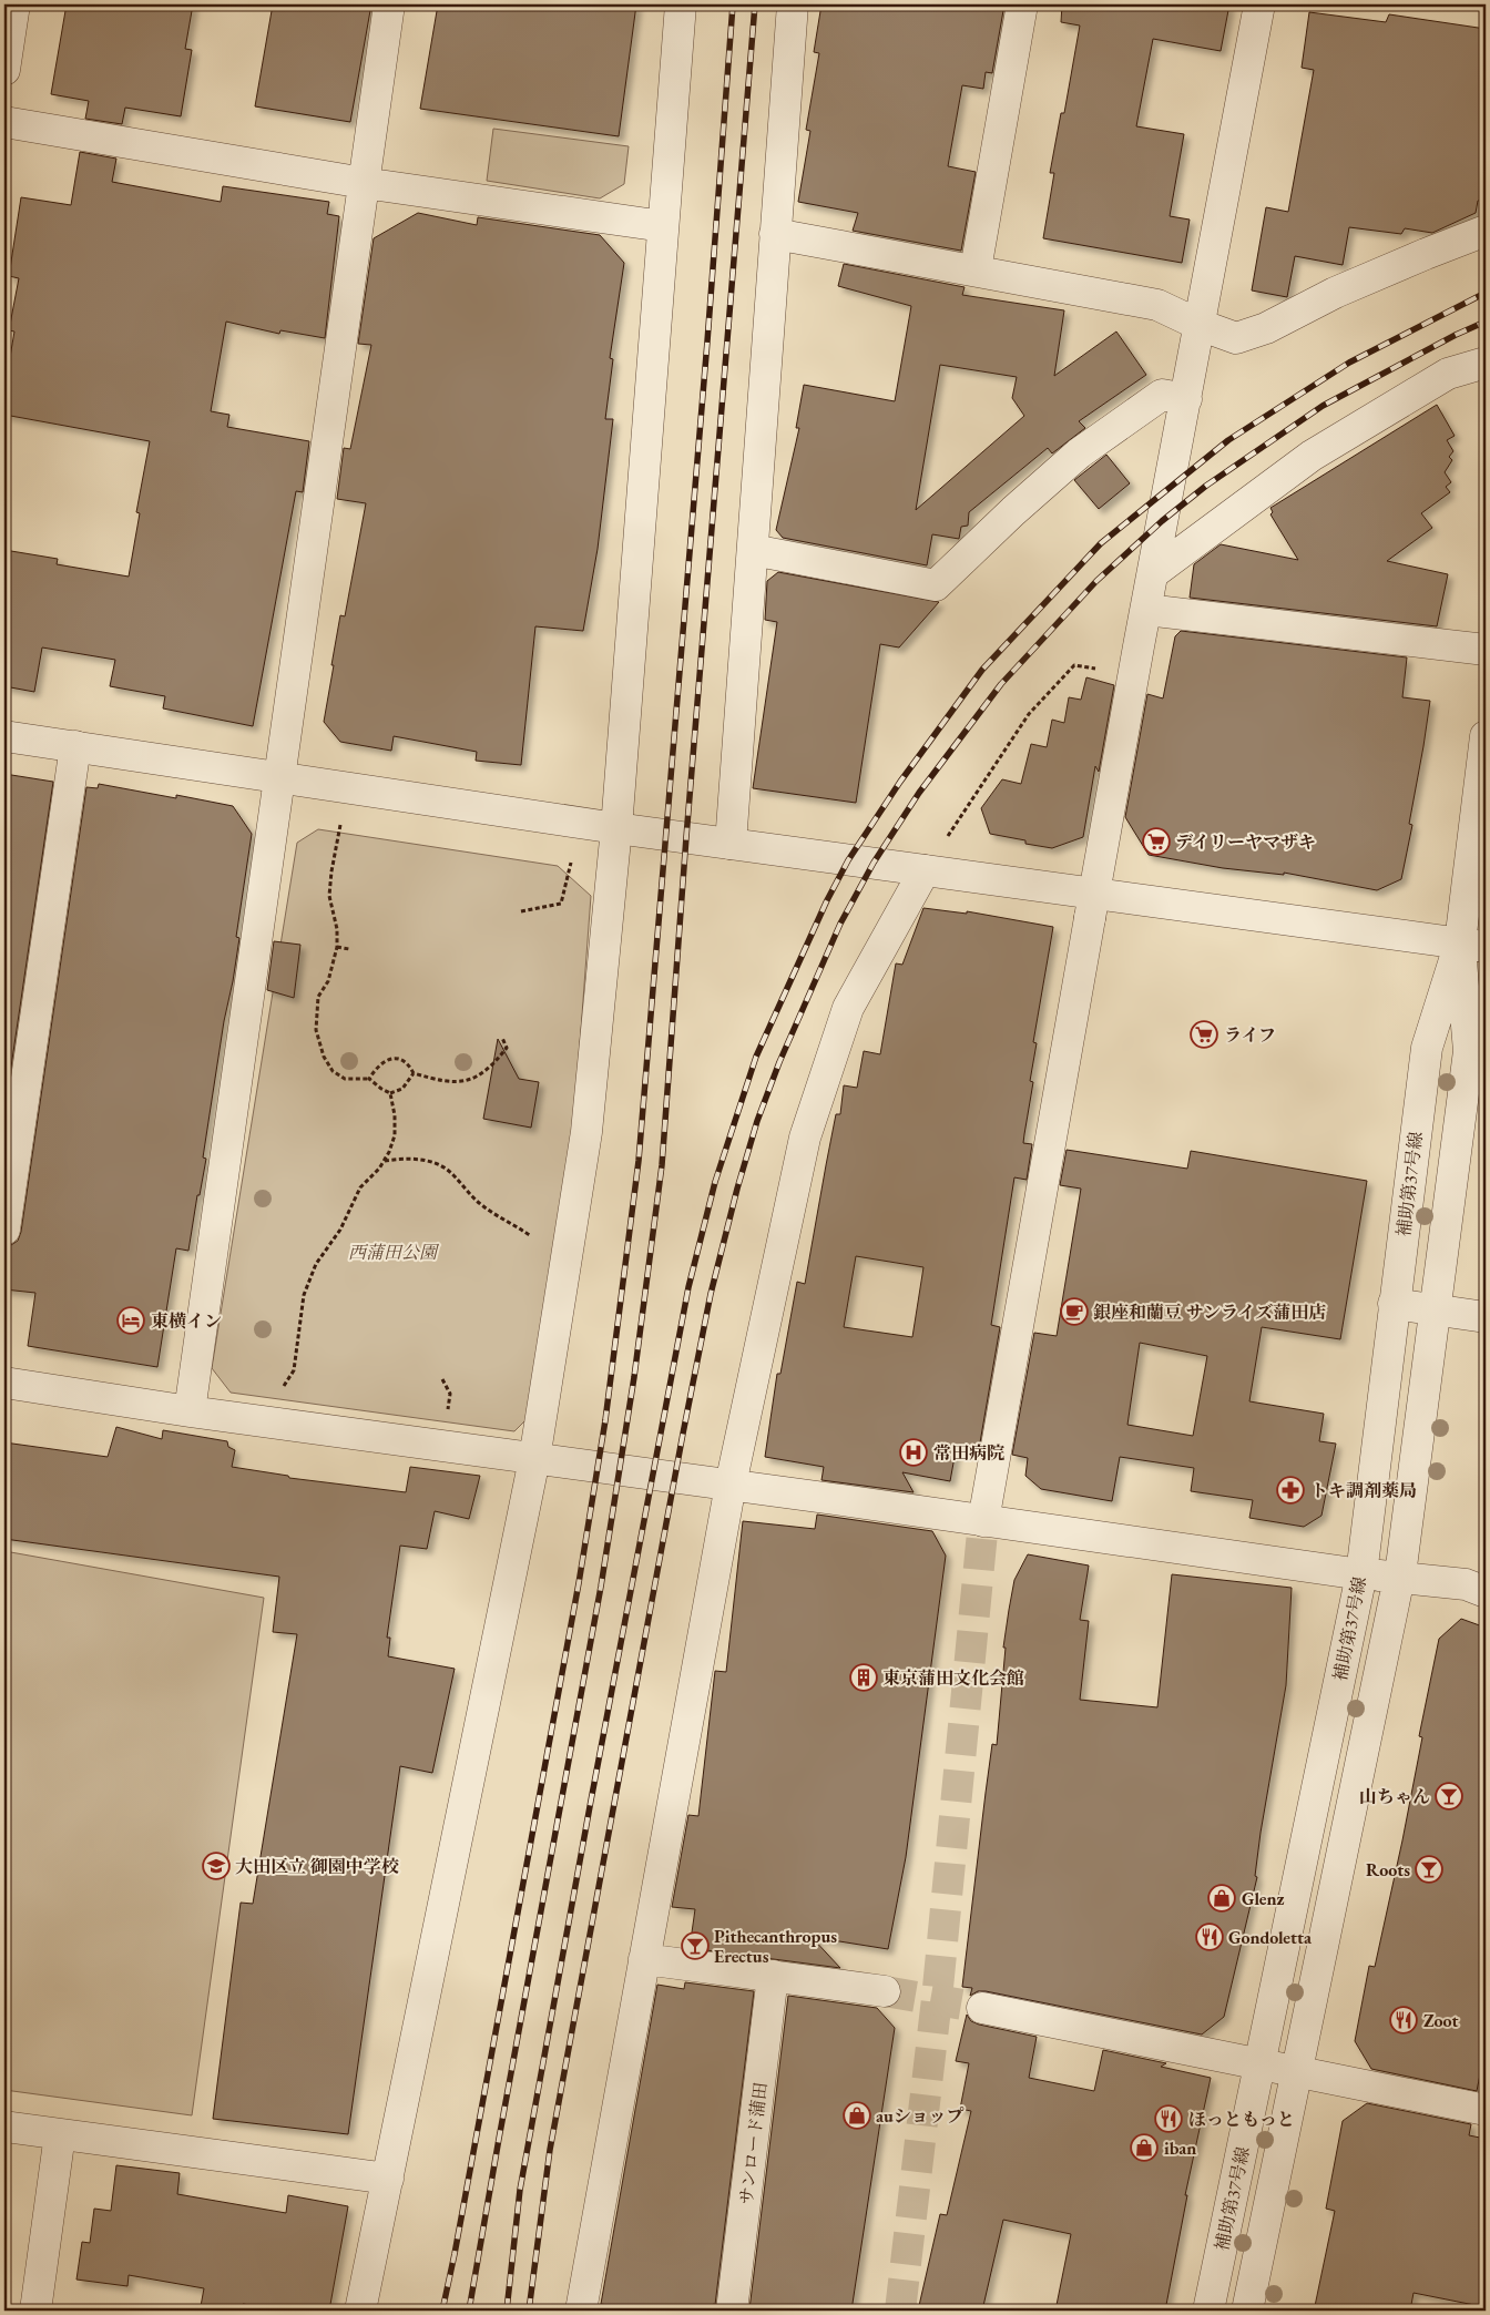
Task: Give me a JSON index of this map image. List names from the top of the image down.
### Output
{
  "streets": {
    "street": ["補助第37号線", "サンロード蒲田"]
  },
  "parks": ["西蒲田公園"],
  "places": {
    "supermarket": ["デイリーヤマザキ", "ライフ"],
    "cafe": ["銀座和蘭豆 サンライズ蒲田店"],
    "hotel": ["東横イン"],
    "hospital": ["常田病院"],
    "pharmacy": ["トキ調剤薬局"],
    "building": ["東京蒲田文化会館"],
    "bar": ["山ちゃん", "Roots", "Pithecanthropus Erectus"],
    "school or university": ["大田区立 御園中学校"],
    "shop": ["Glenz", "auショップ", "iban"],
    "restaurant": ["Gondoletta", "Zoot", "ほっともっと"]
  }
}
